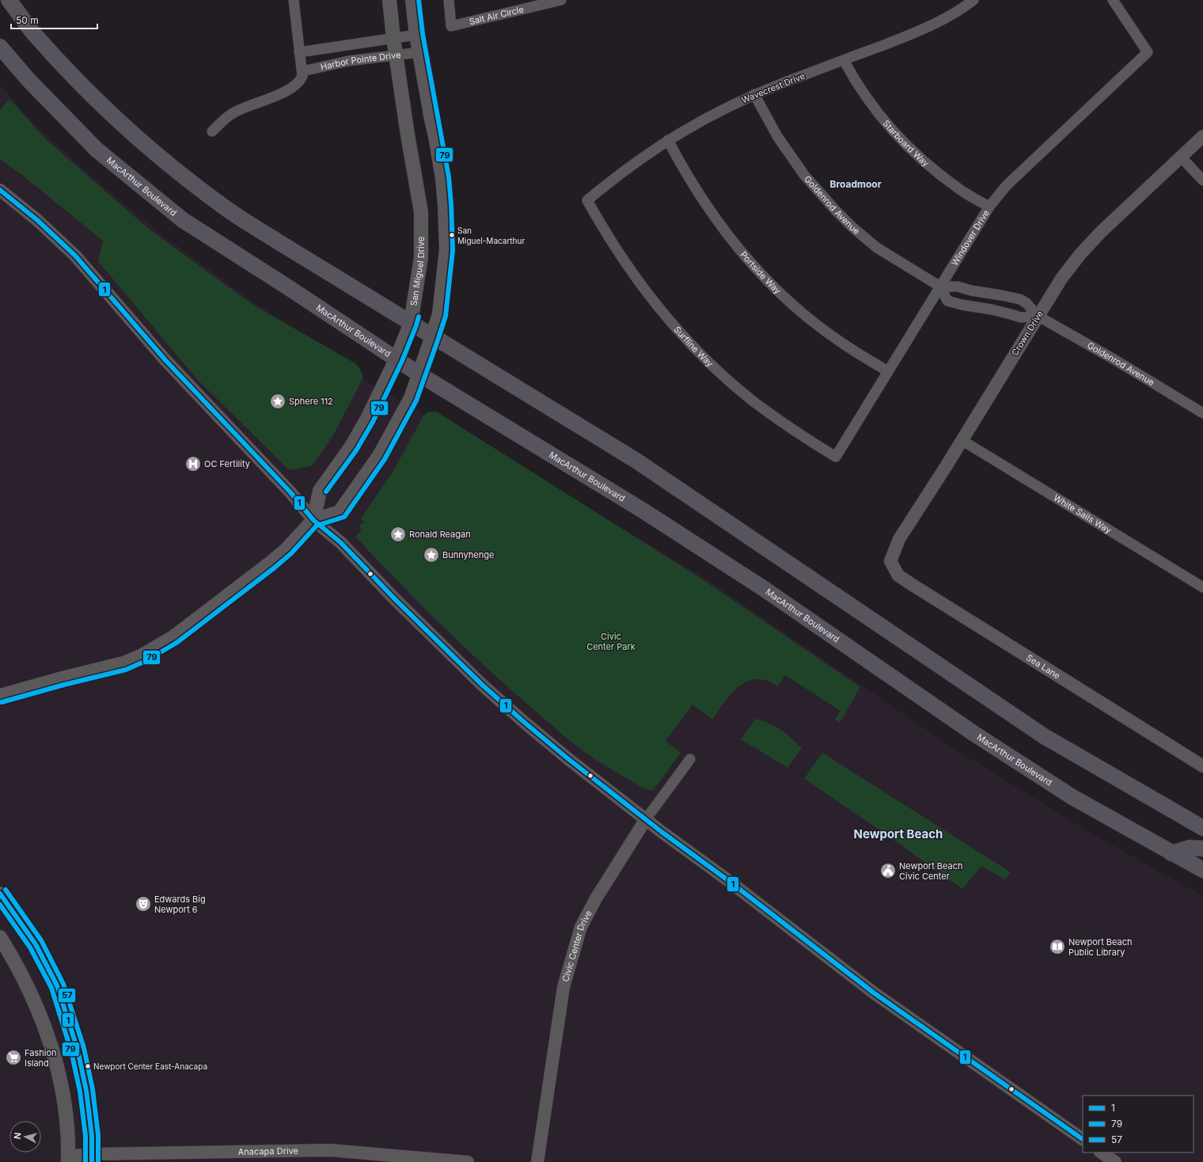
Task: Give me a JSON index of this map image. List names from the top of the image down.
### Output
{
  "streets": {
    "main road": ["MacArthur Boulevard", "San Miguel Drive"],
    "street": [
      "Salt Air Circle",
      "Harbor Pointe Drive",
      "Wavecrest Drive",
      "Starboard Way",
      "Goldenrod Avenue",
      "Windover Drive",
      "Portside Way",
      "Crown Drive",
      "Surfline Way",
      "White Sails Way",
      "Sea Lane",
      "Civic Center Drive",
      "Anacapa Drive"
    ]
  },
  "crossings": [
    ["Harbor Pointe Drive", "San Miguel Drive"],
    ["Wavecrest Drive", "Starboard Way"],
    ["Wavecrest Drive", "Goldenrod Avenue"],
    ["Wavecrest Drive", "Portside Way"],
    ["Wavecrest Drive", "Surfline Way"],
    ["Starboard Way", "Windover Drive"],
    ["MacArthur Boulevard", "San Miguel Drive"],
    ["Goldenrod Avenue", "Windover Drive"],
    ["Goldenrod Avenue", "Crown Drive"],
    ["Windover Drive", "Portside Way"],
    ["Windover Drive", "Surfline Way"],
    ["Crown Drive", "White Sails Way"],
    ["Crown Drive", "Sea Lane"]
  ],
  "districts": ["Broadmoor", "Newport Beach"],
  "parks": ["Civic Center Park"],
  "places": {
    "other": ["San Miguel-Macarthur", "Newport Center East-Anacapa"],
    "place": ["Sphere 112", "Ronald Reagan", "Bunnyhenge"],
    "hospital": ["OC Fertility"],
    "public building": ["Newport Beach Civic Center"],
    "theatre": ["Edwards Big Newport 6"],
    "library": ["Newport Beach Public Library"],
    "supermarket": ["Fashion Island"]
  },
  "lines": ["transit line 79", "transit line 1", "transit line 57"],
  "legend": ["1", "79", "57"],
  "scale_bar": "50 m",
  "north": "left"
}
